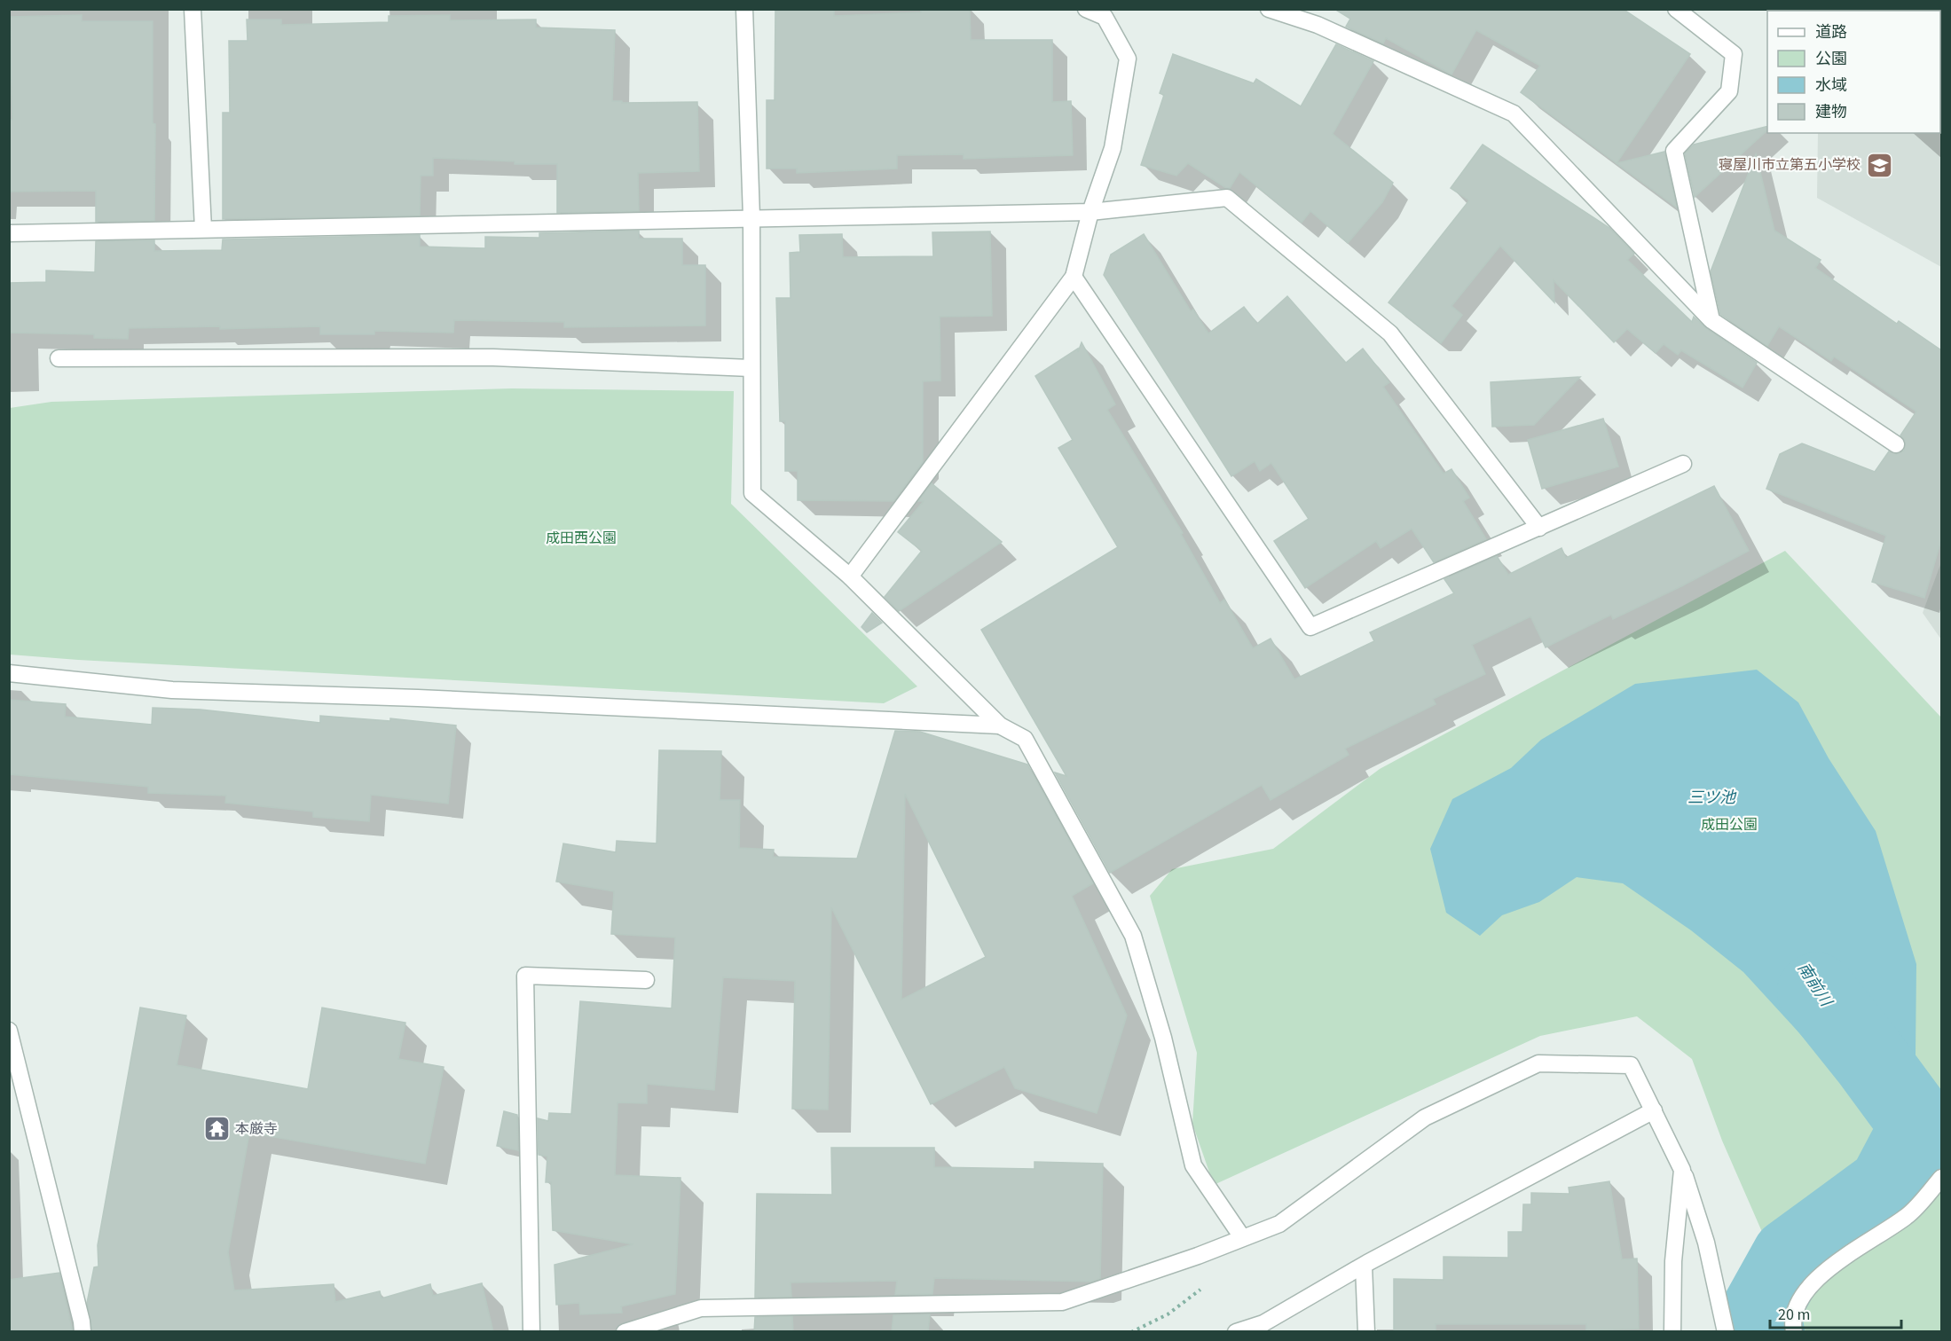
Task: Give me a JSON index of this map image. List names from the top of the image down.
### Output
{
  "water": ["三ツ池", "南前川"],
  "parks": ["成田西公園", "成田公園"],
  "places": {
    "school or university": ["寝屋川市立第五小学校"],
    "temple": ["本厳寺"]
  },
  "legend": [
    "道路",
    "公園",
    "水域",
    "建物"
  ],
  "scale_bar": "20 m"
}
